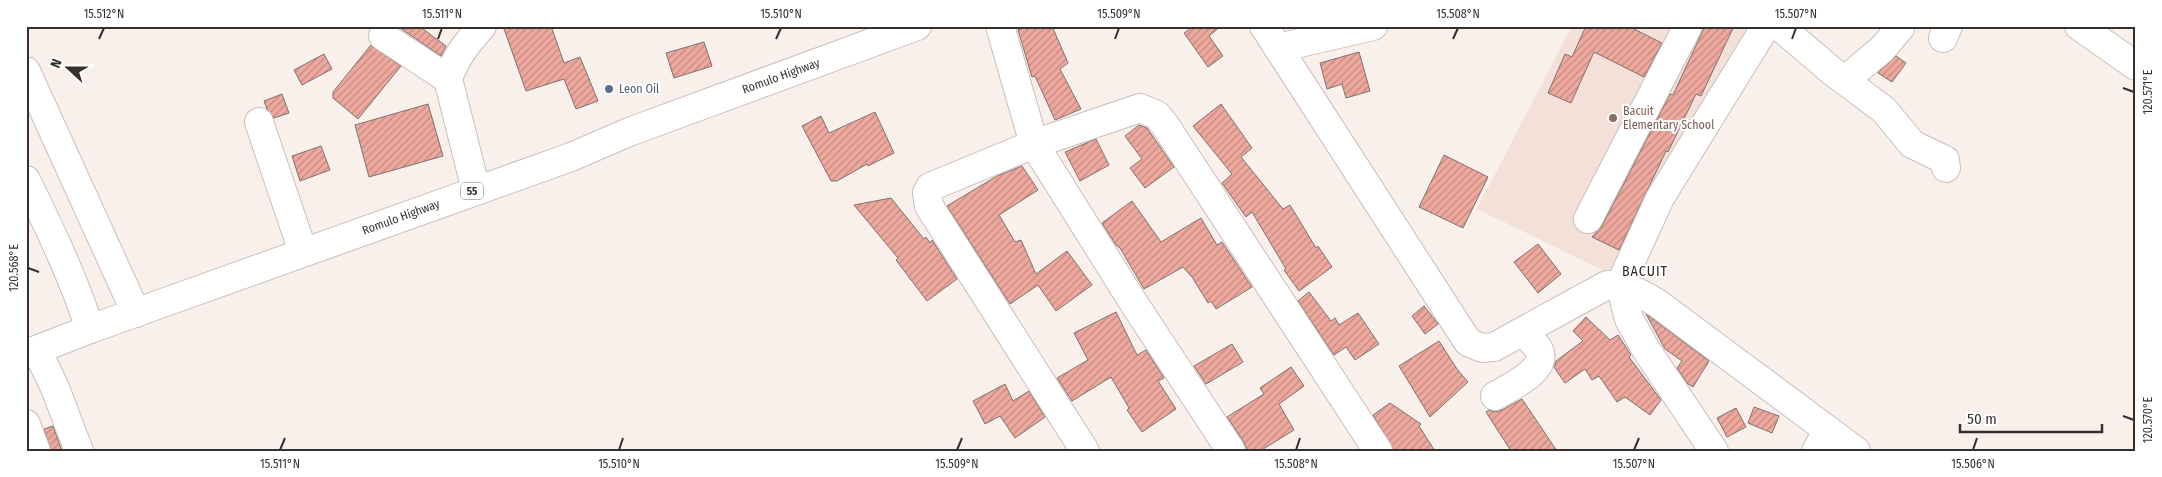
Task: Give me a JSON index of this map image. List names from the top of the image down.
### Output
{
  "streets": {
    "main road": ["Romulo Highway", "55"]
  },
  "districts": ["BACUIT"],
  "places": ["Leon Oil", "Bacuit Elementary School"],
  "scale_bar": "50 m",
  "north": "left",
  "coordinates": [
    "15.512°N",
    "15.511°N",
    "15.510°N",
    "15.509°N",
    "15.508°N",
    "15.507°N",
    "120.571°E",
    "120.568°E",
    "120.570°E",
    "15.506°N"
  ]
}
